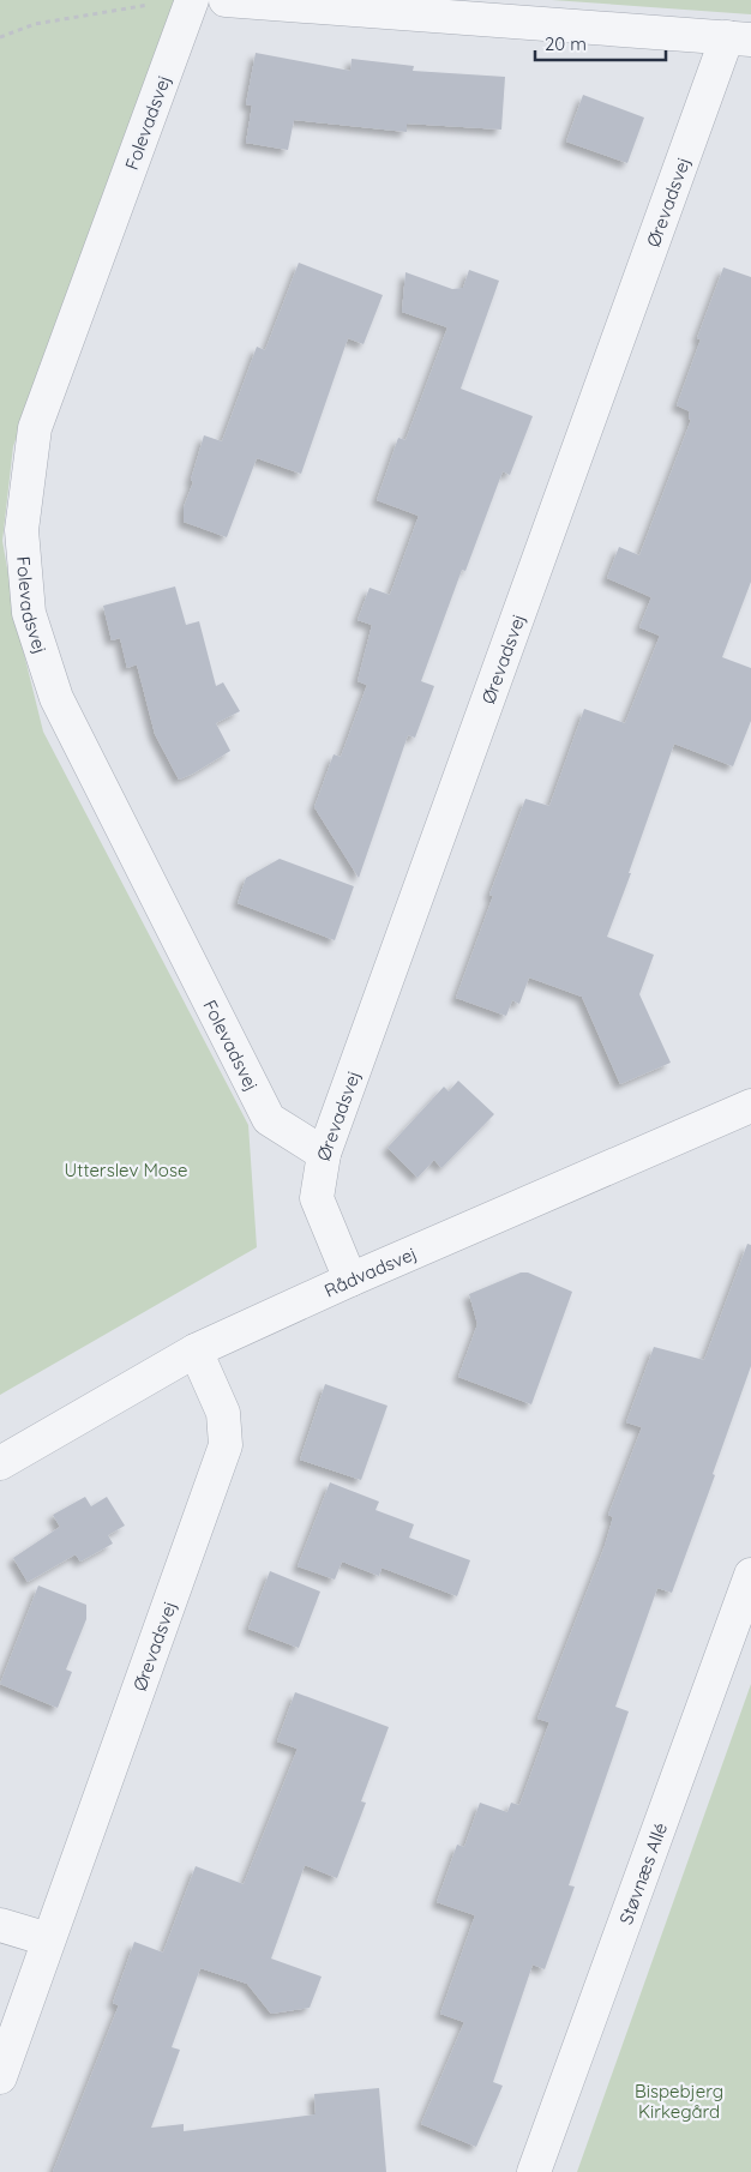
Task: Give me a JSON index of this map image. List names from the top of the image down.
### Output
{
  "streets": {
    "street": [
      "Folevadsvej",
      "Ørevadsvej",
      "Rådvadsvej",
      "Støvnæs Allé"
    ]
  },
  "crossings": [
    ["Folevadsvej", "Ørevadsvej"],
    ["Ørevadsvej", "Rådvadsvej"]
  ],
  "parks": ["Utterslev Mose", "Bispebjerg Kirkegård"],
  "scale_bar": "20 m"
}
